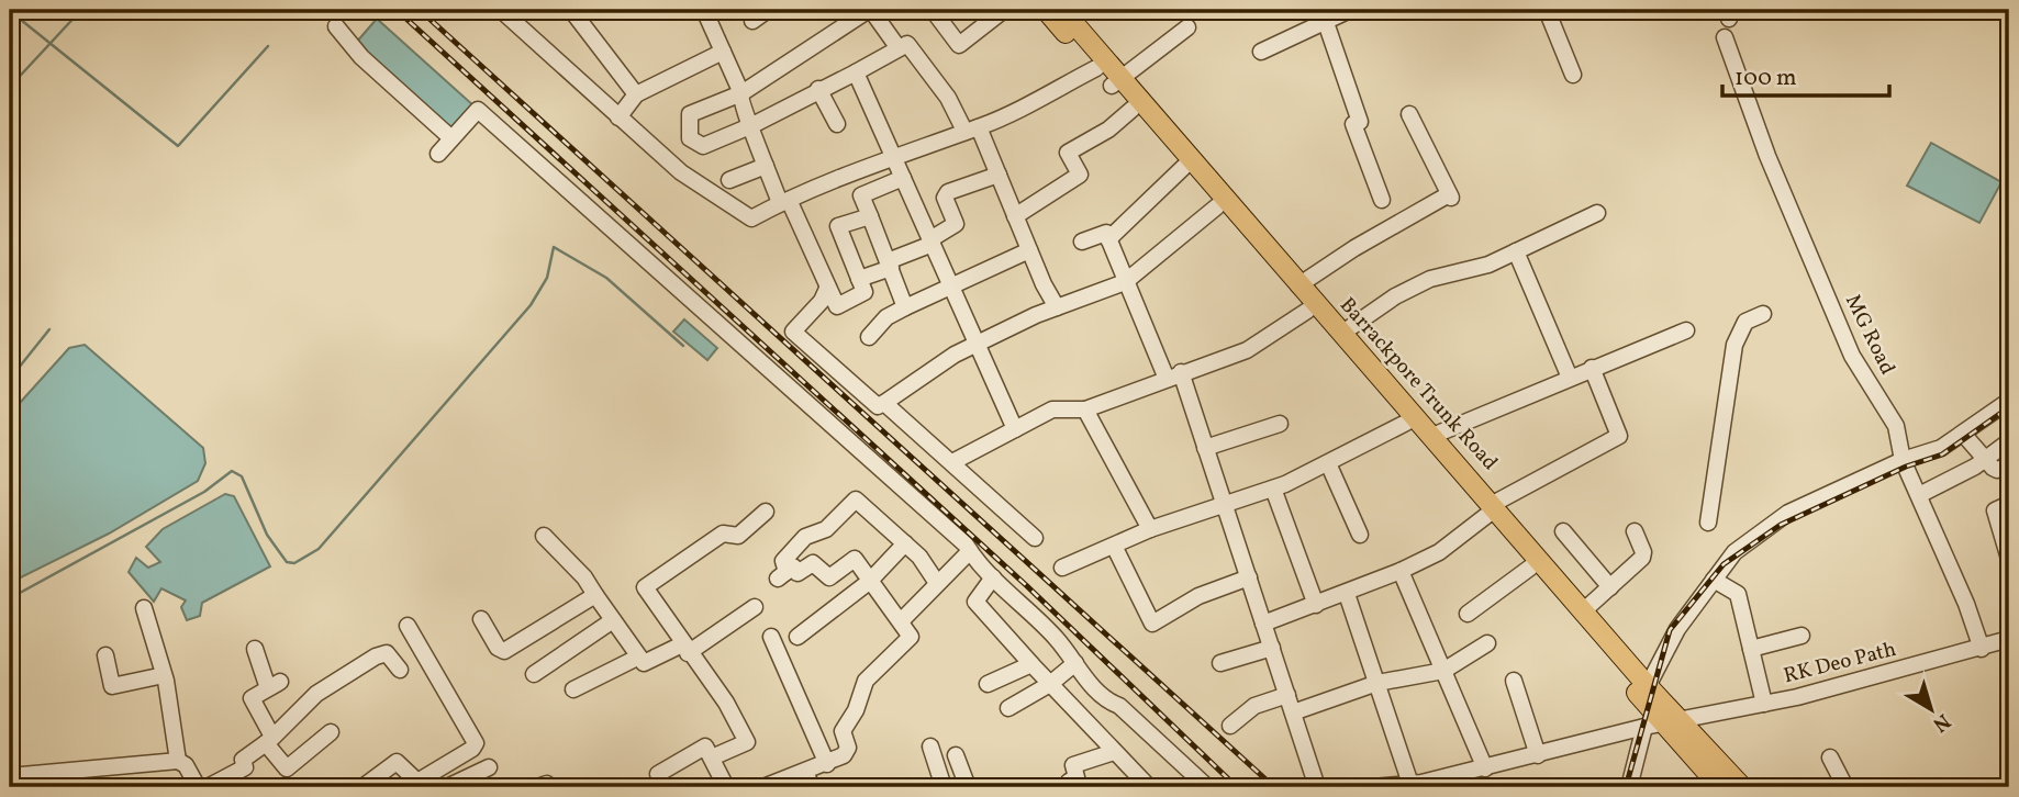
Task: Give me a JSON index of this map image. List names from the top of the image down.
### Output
{
  "streets": {
    "main road": ["Barrackpore Trunk Road"],
    "street": ["MG Road", "RK Deo Path"]
  },
  "crossings": [
    ["MG Road", "RK Deo Path"],
    ["Barrackpore Trunk Road", "RK Deo Path"]
  ],
  "scale_bar": "100 m",
  "north": "bottom right"
}
